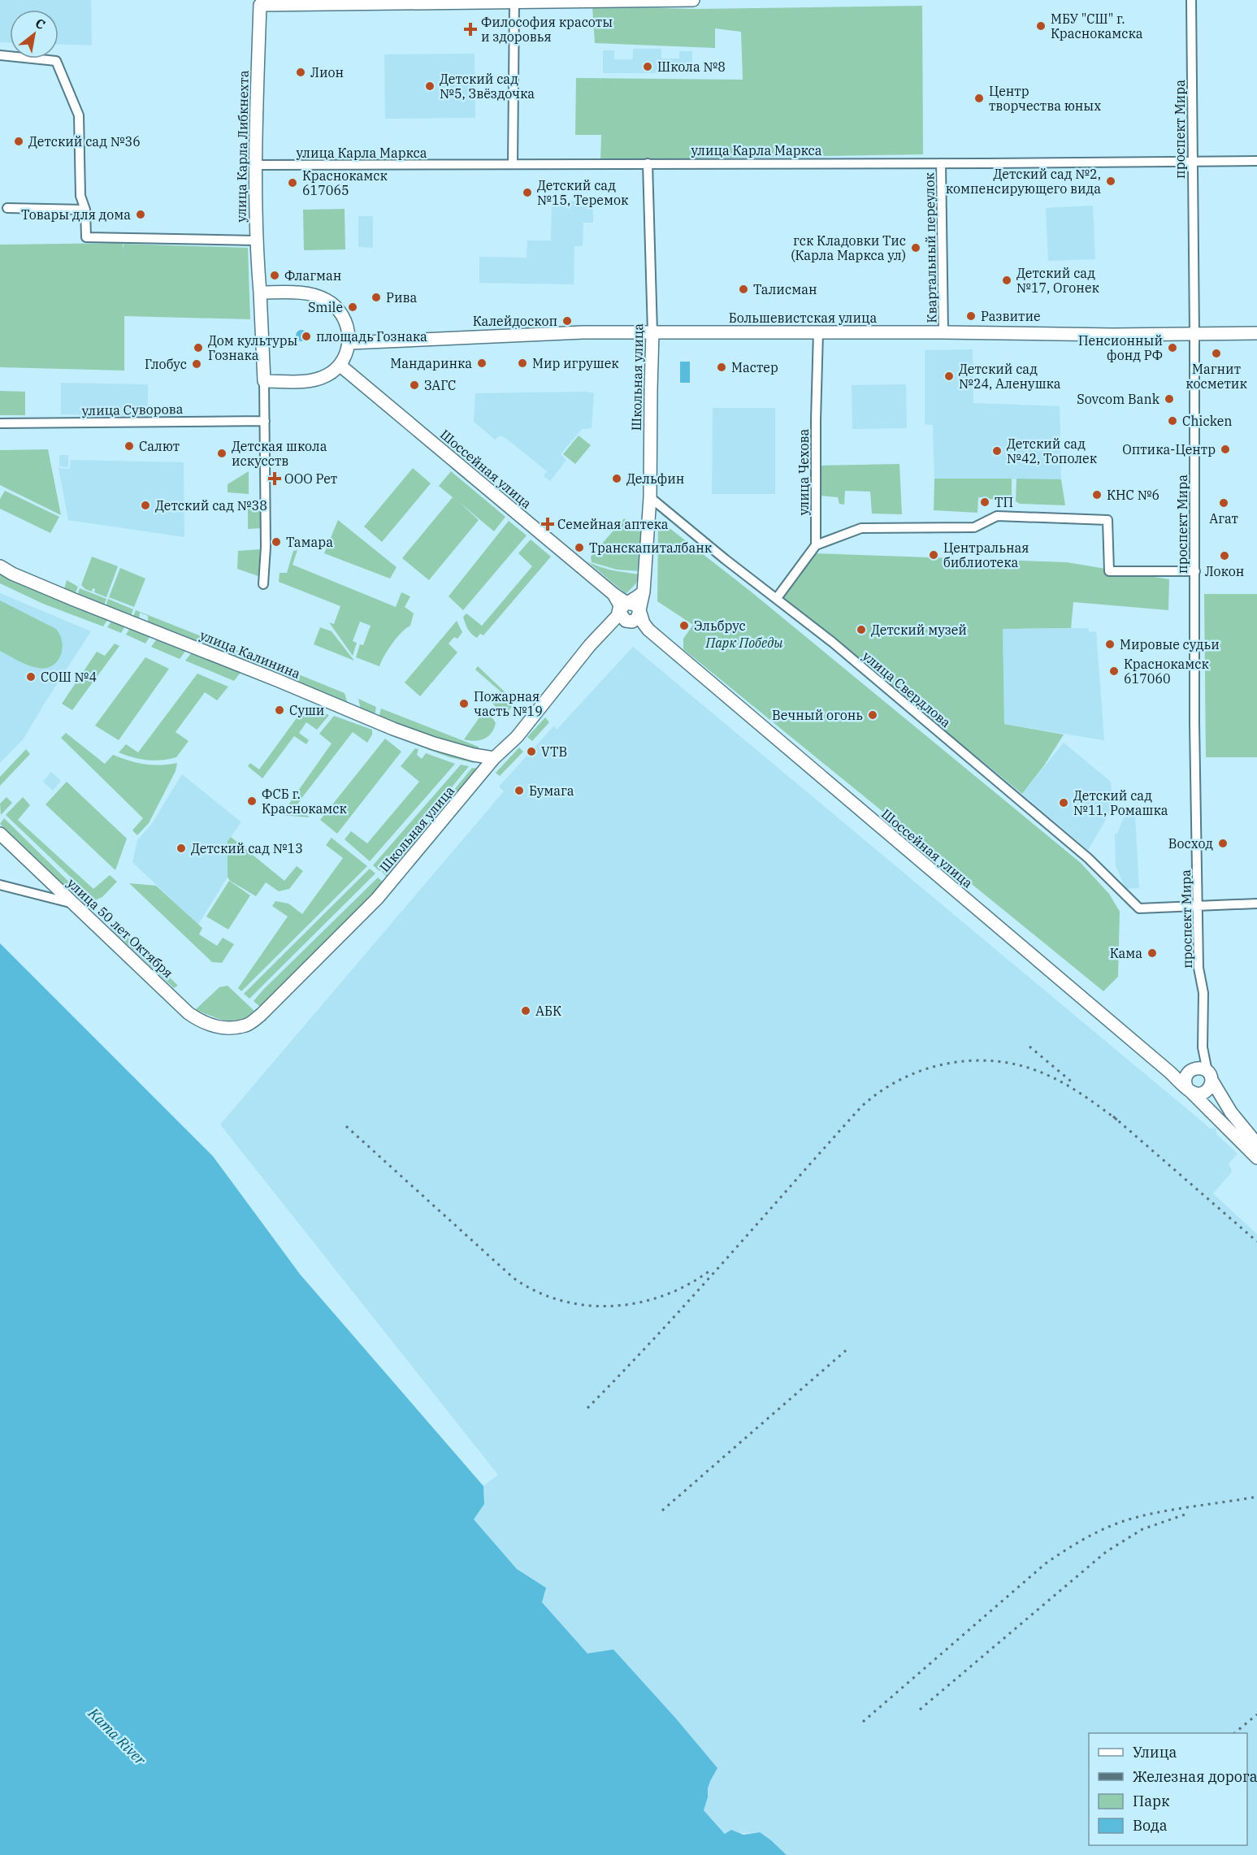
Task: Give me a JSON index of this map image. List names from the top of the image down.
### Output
{
  "streets": {
    "street": [
      "проспект Мира",
      "улица Карла Либкнехта",
      "улица Карла Маркса",
      "Квартальный переулок",
      "Большевистская улица",
      "Школьная улица",
      "улица Суворова",
      "Шоссейная улица",
      "улица Чехова",
      "улица Калинина",
      "улица Свердлова",
      "улица 50 лет Октября"
    ]
  },
  "crossings": [
    ["проспект Мира", "улица Карла Маркса"],
    ["проспект Мира", "Большевистская улица"],
    ["проспект Мира", "Шоссейная улица"],
    ["проспект Мира", "улица Свердлова"],
    ["улица Карла Либкнехта", "улица Карла Маркса"],
    ["улица Карла Либкнехта", "Большевистская улица"],
    ["улица Карла Либкнехта", "Шоссейная улица"],
    ["улица Карла Маркса", "Квартальный переулок"],
    ["улица Карла Маркса", "Школьная улица"],
    ["Квартальный переулок", "Большевистская улица"],
    ["Большевистская улица", "Школьная улица"],
    ["Большевистская улица", "Шоссейная улица"],
    ["Большевистская улица", "улица Чехова"],
    ["Школьная улица", "Шоссейная улица"],
    ["Школьная улица", "улица Калинина"],
    ["Школьная улица", "улица Свердлова"],
    ["Школьная улица", "улица 50 лет Октября"]
  ],
  "water": ["Kama River"],
  "parks": ["Парк Победы"],
  "places": {
    "other": [
      "МБУ \"СШ\" г. Краснокамска",
      "Школа №8",
      "Лион",
      "Детский сад №5, Звёздочка",
      "Центр творчества юных",
      "Детский сад №36",
      "Детский сад №2, компенсирующего вида",
      "Краснокамск 617065",
      "Детский сад №15, Теремок",
      "Товары для дома",
      "гск Кладовки Тис (Карла Маркса ул)",
      "Флагман",
      "Детский сад №17, Огонек",
      "Талисман",
      "Рива",
      "Smile",
      "Развитие",
      "Калейдоскоп",
      "площадь Гознака",
      "Дом культуры Гознака",
      "Пенсионный фонд РФ",
      "Магнит косметик",
      "Мандаринка",
      "Мир игрушек",
      "Глобус",
      "Мастер",
      "Детский сад №24, Аленушка",
      "ЗАГС",
      "Sovcom Bank",
      "Chicken",
      "Салют",
      "Оптика-Центр",
      "Детский сад №42, Тополек",
      "Детская школа искусств",
      "Дельфин",
      "КНС №6",
      "ТП",
      "Агат",
      "Детский сад №38",
      "Тамара",
      "Транскапиталбанк",
      "Центральная библиотека",
      "Локон",
      "Эльбрус",
      "Детский музей",
      "Мировые судьи",
      "Краснокамск 617060",
      "СОШ №4",
      "Пожарная часть №19",
      "Суши",
      "Вечный огонь",
      "VTB",
      "Бумага",
      "ФСБ г. Краснокамск",
      "Детский сад №11, Ромашка",
      "Восход",
      "Детский сад №13",
      "Кама",
      "АБК"
    ],
    "health": ["Философия красоты и здоровья", "ООО Рет", "Семейная аптека"]
  },
  "legend": [
    "Улица",
    "Железная дорога",
    "Парк",
    "Вода"
  ],
  "north": "top right"
}
